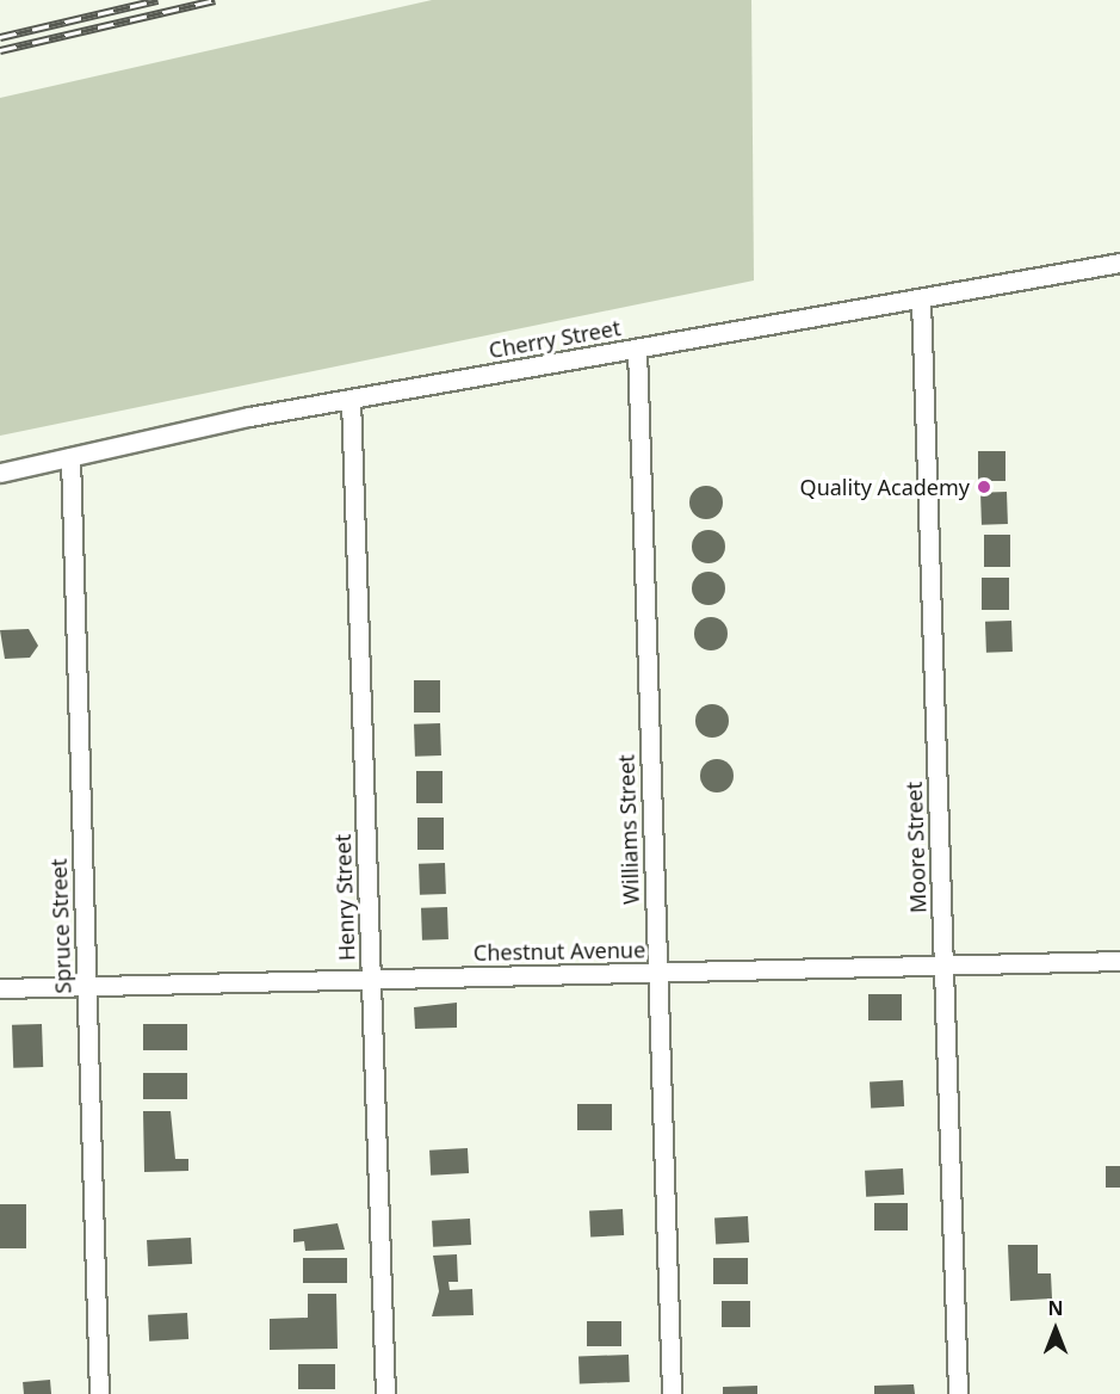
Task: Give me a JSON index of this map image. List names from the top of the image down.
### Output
{
  "streets": {
    "street": [
      "Cherry Street",
      "Williams Street",
      "Moore Street",
      "Henry Street",
      "Spruce Street",
      "Chestnut Avenue"
    ]
  },
  "crossings": [
    ["Cherry Street", "Williams Street"],
    ["Cherry Street", "Moore Street"],
    ["Cherry Street", "Henry Street"],
    ["Cherry Street", "Spruce Street"],
    ["Williams Street", "Chestnut Avenue"],
    ["Moore Street", "Chestnut Avenue"],
    ["Henry Street", "Chestnut Avenue"],
    ["Spruce Street", "Chestnut Avenue"]
  ],
  "places": ["Quality Academy"],
  "north": "top"
}
